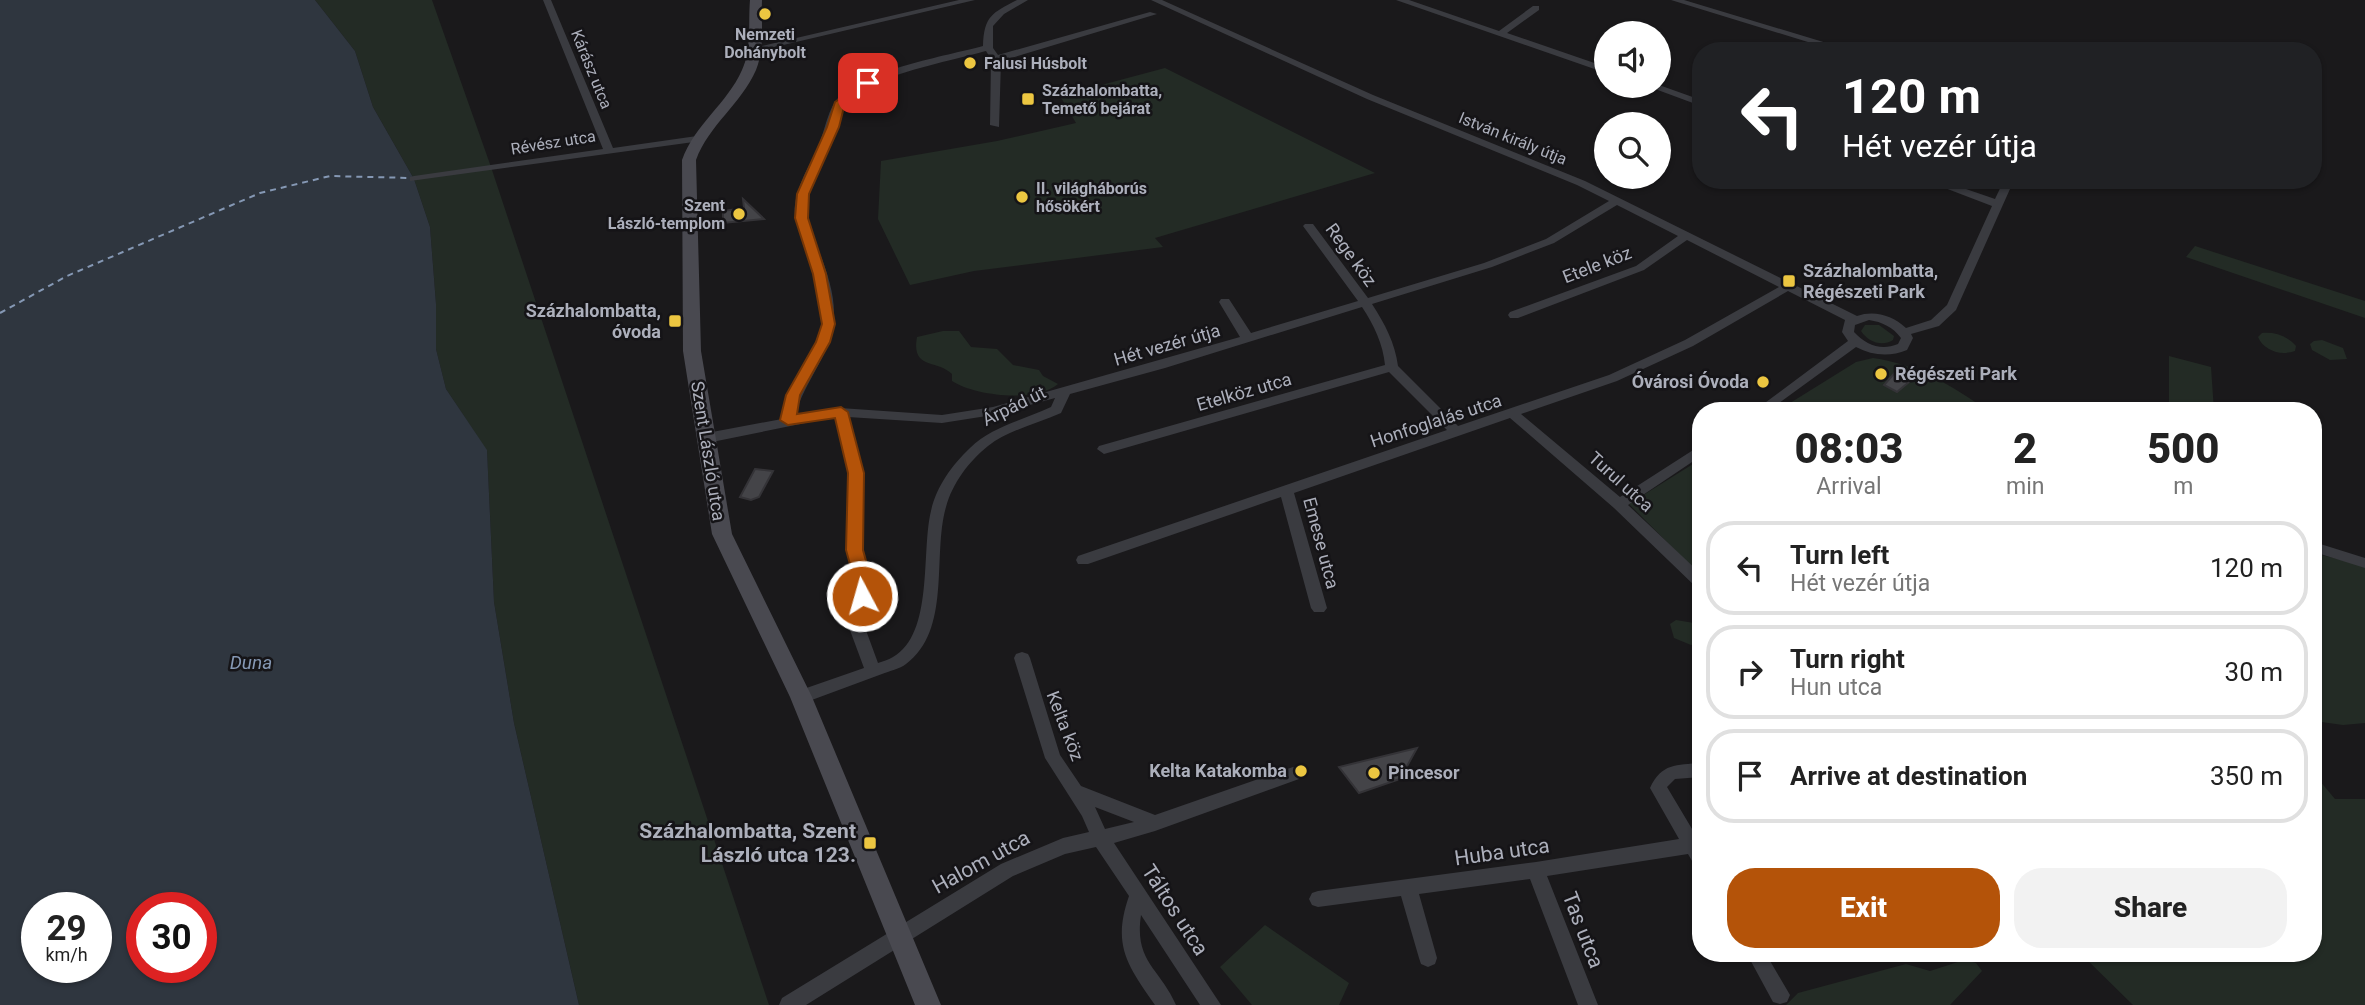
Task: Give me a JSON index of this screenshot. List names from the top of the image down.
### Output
{
  "streets": {
    "street": [
      "Kárász utca",
      "István király útja",
      "Révész utca",
      "Rege köz",
      "Etele köz",
      "Hét vezér útja",
      "Etelköz utca",
      "Árpád út",
      "Honfoglalás utca",
      "Szent László utca",
      "Turul utca",
      "Emese utca",
      "Kelta köz",
      "Huba utca",
      "Halom utca",
      "Táltos utca",
      "Tas utca"
    ]
  },
  "crossings": [
    ["Kárász utca", "Révész utca"],
    ["István király útja", "Etele köz"],
    ["István király útja", "Hét vezér útja"],
    ["István király útja", "Honfoglalás utca"],
    ["Révész utca", "Szent László utca"],
    ["Rege köz", "Hét vezér útja"],
    ["Rege köz", "Etelköz utca"],
    ["Hét vezér útja", "Árpád út"],
    ["Hét vezér útja", "Szent László utca"],
    ["Árpád út", "Szent László utca"],
    ["Honfoglalás utca", "Turul utca"],
    ["Honfoglalás utca", "Emese utca"],
    ["Szent László utca", "Halom utca"],
    ["Kelta köz", "Halom utca"],
    ["Kelta köz", "Táltos utca"],
    ["Huba utca", "Tas utca"],
    ["Halom utca", "Táltos utca"]
  ],
  "water": ["Duna"],
  "places": {
    "other": [
      "Nemzeti Dohánybolt",
      "Falusi Húsbolt",
      "II. világháborús hősökért",
      "Szent László-templom",
      "Régészeti Park",
      "Óvárosi Óvoda",
      "Kelta Katakomba",
      "Pincesor"
    ],
    "transit": [
      "Százhalombatta, Temető bejárat",
      "Százhalombatta, Régészeti Park",
      "Százhalombatta, óvoda",
      "Százhalombatta, Szent László utca 123."
    ]
  },
  "page": {
    "turn": ["120 m", "Hét vezér útja"],
    "eta": [
      "08:03",
      "Arrival",
      "2",
      "min",
      "500",
      "m"
    ],
    "list": [
      {
        "name": "Turn left",
        "note": "Hét vezér útja",
        "value": "120 m"
      },
      {
        "name": "Turn right",
        "note": "Hun utca",
        "value": "30 m"
      },
      {
        "name": "Arrive at destination",
        "value": "350 m"
      }
    ],
    "buttons": ["Exit", "Share"],
    "speed": "29 km/h",
    "limit": "30"
  }
}
